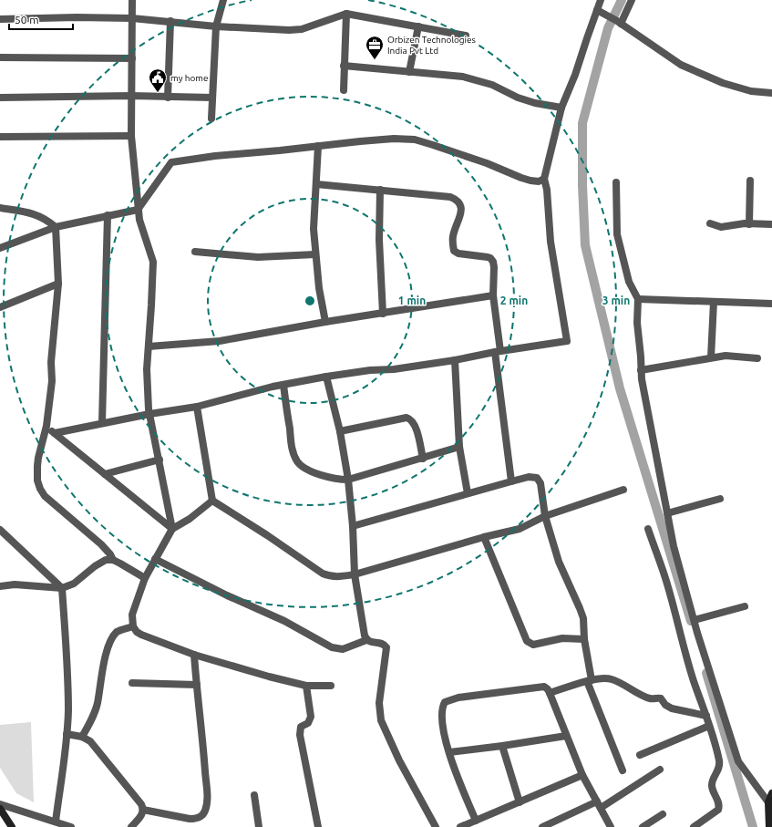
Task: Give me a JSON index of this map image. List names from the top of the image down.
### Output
{
  "places": {
    "office": ["Orbizen Technologies India Pvt Ltd"],
    "public building": ["my home"]
  },
  "scale_bar": "50 m",
  "rings": ["1 min", "2 min", "3 min"]
}
